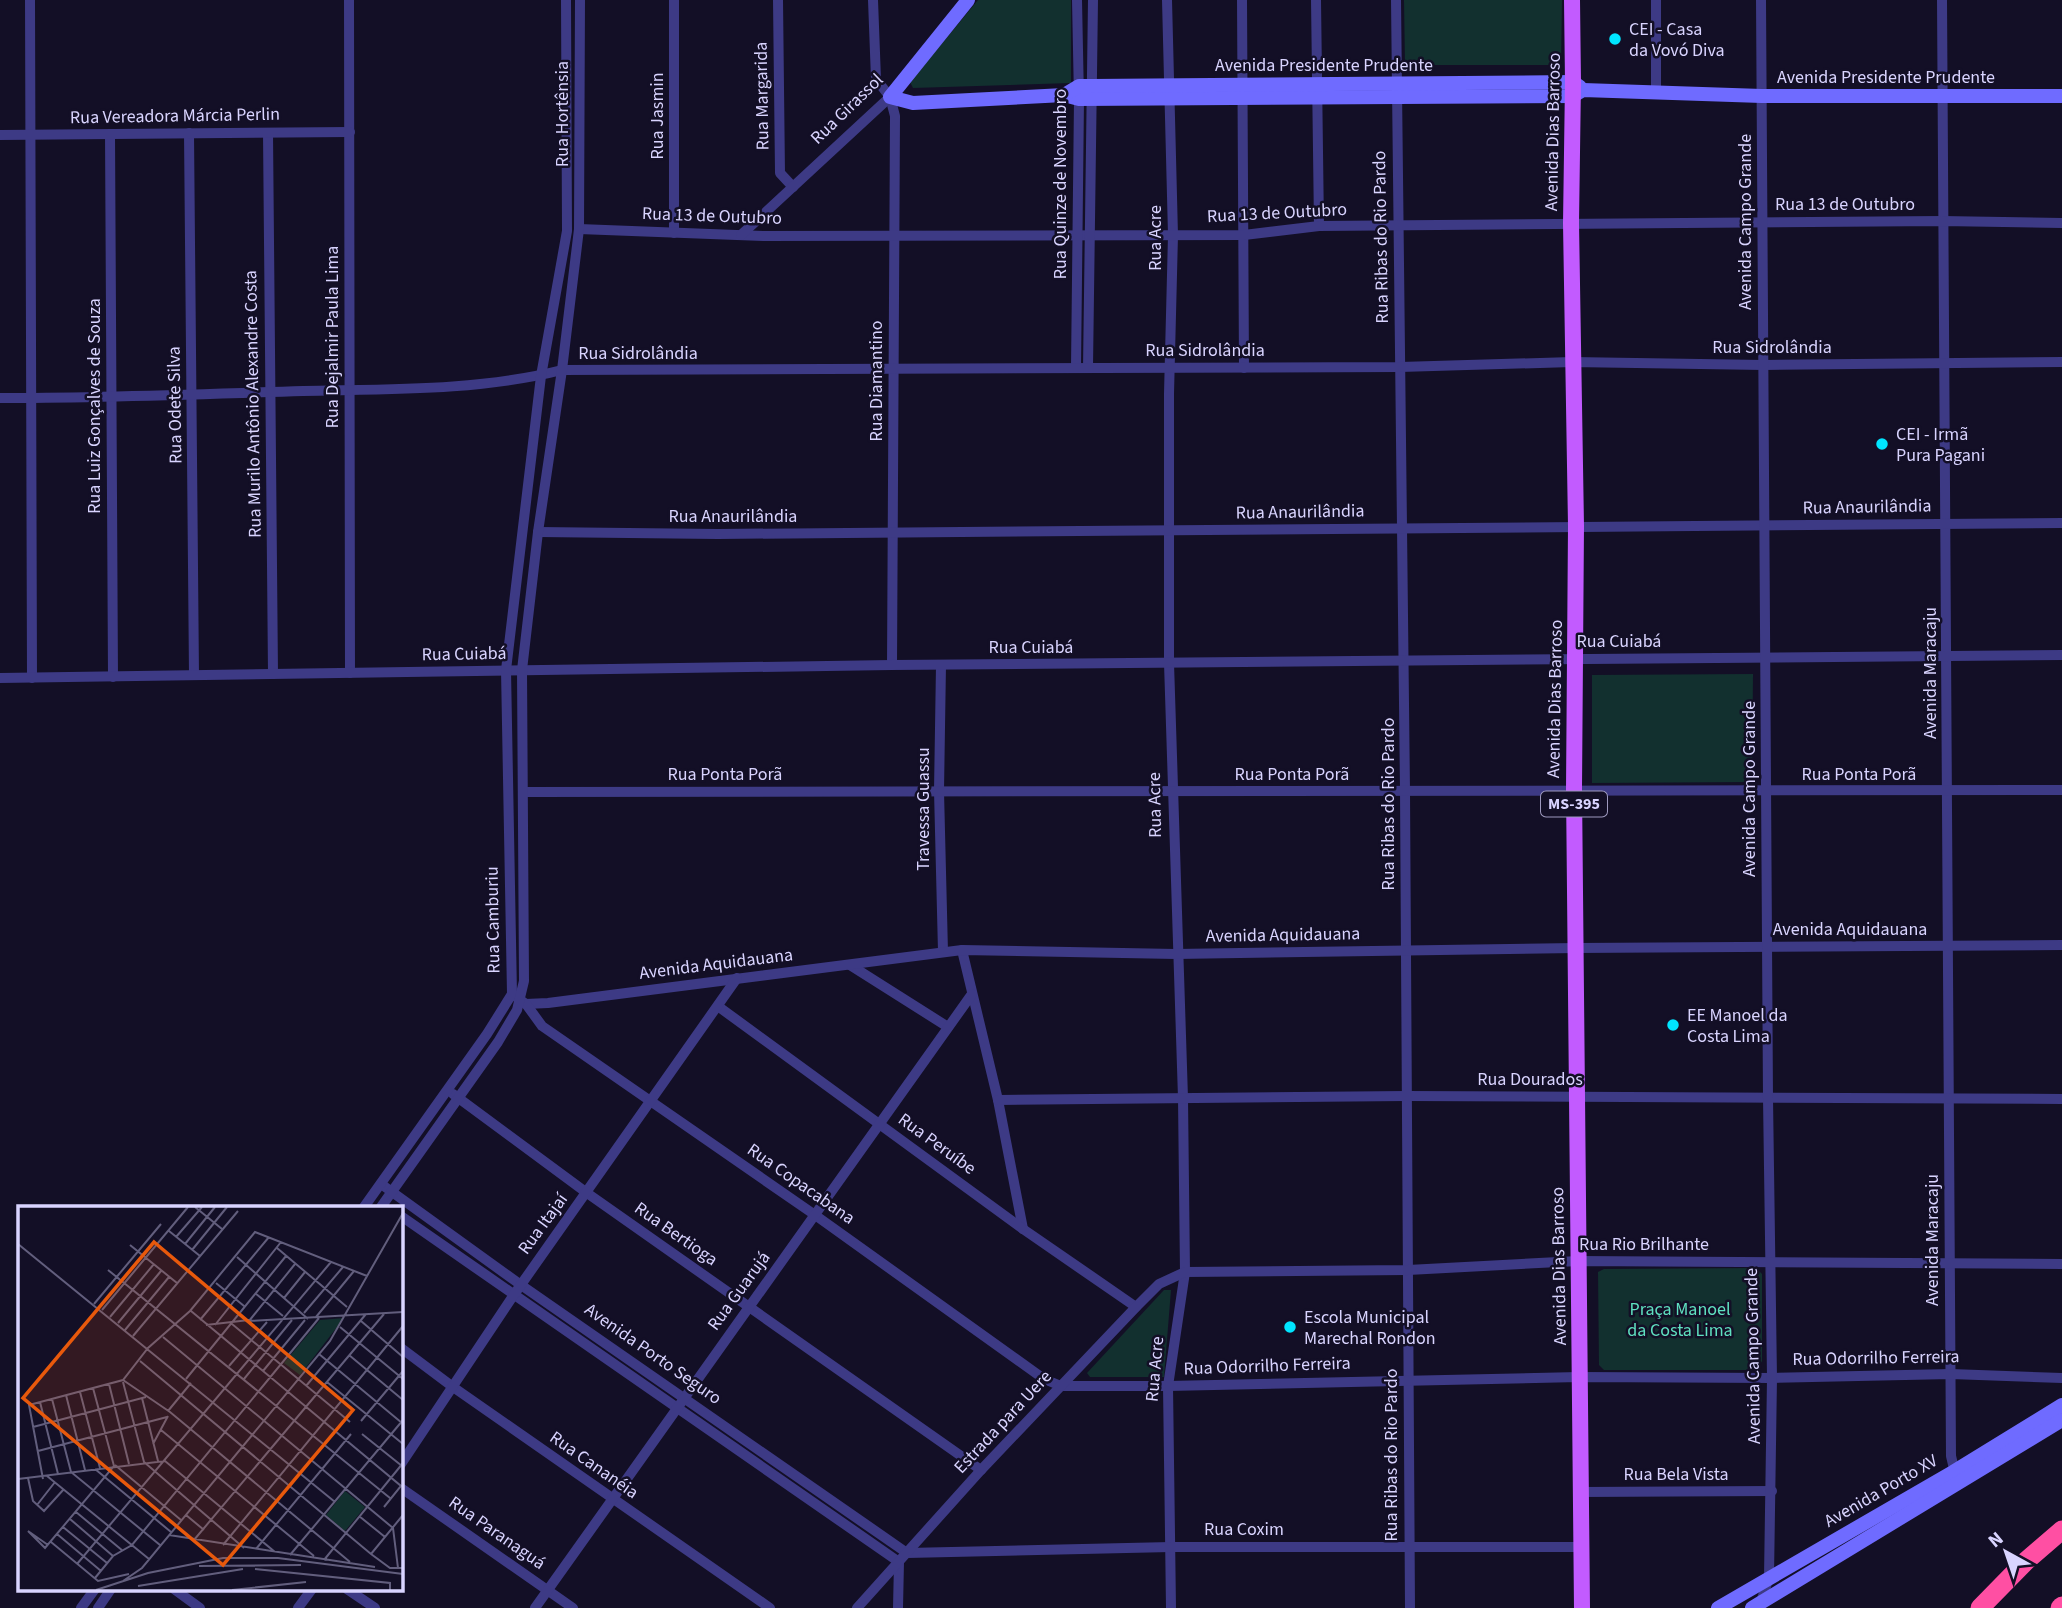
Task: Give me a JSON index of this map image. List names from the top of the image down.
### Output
{
  "streets": {
    "main road": ["Avenida Dias Barroso", "MS-395"],
    "street": [
      "Avenida Presidente Prudente",
      "Rua Margarida",
      "Rua Girassol",
      "Rua Hortênsia",
      "Rua Vereadora Márcia Perlin",
      "Rua Jasmin",
      "Rua Quinze de Novembro",
      "Rua 13 de Outubro",
      "Avenida Campo Grande",
      "Rua Ribas do Rio Pardo",
      "Rua Acre",
      "Rua Dejalmir Paula Lima",
      "Rua Sidrolândia",
      "Rua Diamantino",
      "Rua Murilo Antônio Alexandre Costa",
      "Rua Odete Silva",
      "Rua Luiz Gonçalves de Souza",
      "Rua Anaurilândia",
      "Rua Cuiabá",
      "Avenida Maracaju",
      "Rua Ponta Porã",
      "Travessa Guassu",
      "Rua Camburiu",
      "Avenida Aquidauana",
      "Rua Dourados",
      "Rua Peruíbe",
      "Rua Copacabana",
      "Rua Itajaí",
      "Rua Bertioga",
      "Rua Rio Brilhante",
      "Rua Guarujá",
      "Avenida Porto Seguro",
      "Rua Odorrilho Ferreira",
      "Estrada para Uere",
      "Rua Cananéia",
      "Rua Bela Vista",
      "Avenida Porto XV",
      "Rua Coxim",
      "Rua Paranaguá"
    ]
  },
  "crossings": [
    ["Avenida Presidente Prudente", "Rua Girassol"],
    ["Avenida Presidente Prudente", "Avenida Dias Barroso"],
    ["Avenida Presidente Prudente", "Rua Quinze de Novembro"],
    ["Avenida Presidente Prudente", "Avenida Campo Grande"],
    ["Avenida Presidente Prudente", "Rua Ribas do Rio Pardo"],
    ["Avenida Presidente Prudente", "Rua Acre"],
    ["Avenida Presidente Prudente", "Rua Diamantino"],
    ["Avenida Presidente Prudente", "Avenida Maracaju"],
    ["Rua Margarida", "Rua Girassol"],
    ["Rua Girassol", "Rua 13 de Outubro"],
    ["Rua Girassol", "Rua Diamantino"],
    ["Rua Hortênsia", "Rua 13 de Outubro"],
    ["Rua Hortênsia", "Rua Sidrolândia"],
    ["Rua Hortênsia", "Rua Camburiu"],
    ["Rua Vereadora Márcia Perlin", "Rua Dejalmir Paula Lima"],
    ["Rua Vereadora Márcia Perlin", "Rua Murilo Antônio Alexandre Costa"],
    ["Rua Vereadora Márcia Perlin", "Rua Odete Silva"],
    ["Rua Vereadora Márcia Perlin", "Rua Luiz Gonçalves de Souza"],
    ["Rua Jasmin", "Rua 13 de Outubro"],
    ["Avenida Dias Barroso", "Rua 13 de Outubro"],
    ["Avenida Dias Barroso", "Rua Sidrolândia"],
    ["Avenida Dias Barroso", "Rua Anaurilândia"],
    ["Avenida Dias Barroso", "Rua Cuiabá"],
    ["Avenida Dias Barroso", "Rua Ponta Porã"],
    ["Avenida Dias Barroso", "Avenida Aquidauana"],
    ["Avenida Dias Barroso", "Rua Dourados"],
    ["Avenida Dias Barroso", "Rua Rio Brilhante"],
    ["Avenida Dias Barroso", "Rua Odorrilho Ferreira"],
    ["Avenida Dias Barroso", "Rua Bela Vista"],
    ["Avenida Dias Barroso", "Rua Coxim"],
    ["Rua Quinze de Novembro", "Rua 13 de Outubro"],
    ["Rua Quinze de Novembro", "Rua Sidrolândia"],
    ["Rua 13 de Outubro", "Avenida Campo Grande"],
    ["Rua 13 de Outubro", "Rua Ribas do Rio Pardo"],
    ["Rua 13 de Outubro", "Rua Acre"],
    ["Rua 13 de Outubro", "Rua Diamantino"],
    ["Rua 13 de Outubro", "Avenida Maracaju"],
    ["Avenida Campo Grande", "Rua Sidrolândia"],
    ["Avenida Campo Grande", "Rua Anaurilândia"],
    ["Avenida Campo Grande", "Rua Cuiabá"],
    ["Avenida Campo Grande", "Rua Ponta Porã"],
    ["Avenida Campo Grande", "Avenida Aquidauana"],
    ["Avenida Campo Grande", "Rua Dourados"],
    ["Avenida Campo Grande", "Rua Rio Brilhante"],
    ["Avenida Campo Grande", "Rua Odorrilho Ferreira"],
    ["Avenida Campo Grande", "Rua Bela Vista"],
    ["Avenida Campo Grande", "Avenida Porto XV"],
    ["Rua Ribas do Rio Pardo", "Rua Sidrolândia"],
    ["Rua Ribas do Rio Pardo", "Rua Anaurilândia"],
    ["Rua Ribas do Rio Pardo", "Rua Cuiabá"],
    ["Rua Ribas do Rio Pardo", "Rua Ponta Porã"],
    ["Rua Ribas do Rio Pardo", "Avenida Aquidauana"],
    ["Rua Ribas do Rio Pardo", "Rua Dourados"],
    ["Rua Ribas do Rio Pardo", "Rua Rio Brilhante"],
    ["Rua Ribas do Rio Pardo", "Rua Odorrilho Ferreira"],
    ["Rua Ribas do Rio Pardo", "Rua Coxim"],
    ["Rua Acre", "Rua Sidrolândia"],
    ["Rua Acre", "Rua Anaurilândia"],
    ["Rua Acre", "Rua Cuiabá"],
    ["Rua Acre", "Rua Ponta Porã"],
    ["Rua Acre", "Avenida Aquidauana"],
    ["Rua Acre", "Rua Dourados"],
    ["Rua Acre", "Rua Rio Brilhante"],
    ["Rua Acre", "Rua Odorrilho Ferreira"],
    ["Rua Acre", "Estrada para Uere"],
    ["Rua Acre", "Rua Coxim"],
    ["Rua Dejalmir Paula Lima", "Rua Sidrolândia"],
    ["Rua Dejalmir Paula Lima", "Rua Cuiabá"],
    ["Rua Sidrolândia", "Rua Diamantino"],
    ["Rua Sidrolândia", "Rua Murilo Antônio Alexandre Costa"],
    ["Rua Sidrolândia", "Rua Odete Silva"],
    ["Rua Sidrolândia", "Rua Luiz Gonçalves de Souza"],
    ["Rua Sidrolândia", "Avenida Maracaju"],
    ["Rua Sidrolândia", "Rua Camburiu"],
    ["Rua Diamantino", "Rua Anaurilândia"],
    ["Rua Diamantino", "Rua Cuiabá"],
    ["Rua Murilo Antônio Alexandre Costa", "Rua Cuiabá"],
    ["Rua Odete Silva", "Rua Cuiabá"],
    ["Rua Luiz Gonçalves de Souza", "Rua Cuiabá"],
    ["Rua Anaurilândia", "Avenida Maracaju"],
    ["Rua Anaurilândia", "Rua Camburiu"],
    ["Rua Cuiabá", "Avenida Maracaju"],
    ["Rua Cuiabá", "Travessa Guassu"],
    ["Rua Cuiabá", "Rua Camburiu"],
    ["Avenida Maracaju", "Rua Ponta Porã"],
    ["Avenida Maracaju", "Avenida Aquidauana"],
    ["Avenida Maracaju", "Rua Dourados"],
    ["Avenida Maracaju", "Rua Rio Brilhante"],
    ["Avenida Maracaju", "Rua Odorrilho Ferreira"],
    ["Avenida Maracaju", "Avenida Porto XV"],
    ["Rua Ponta Porã", "Travessa Guassu"],
    ["Rua Ponta Porã", "Rua Camburiu"],
    ["Travessa Guassu", "Avenida Aquidauana"],
    ["Rua Camburiu", "Avenida Aquidauana"],
    ["Rua Camburiu", "Rua Copacabana"],
    ["Rua Camburiu", "Rua Bertioga"],
    ["Rua Camburiu", "Avenida Porto Seguro"],
    ["Avenida Aquidauana", "Rua Copacabana"],
    ["Avenida Aquidauana", "Rua Itajaí"],
    ["Rua Peruíbe", "Rua Itajaí"],
    ["Rua Peruíbe", "Rua Guarujá"],
    ["Rua Peruíbe", "Estrada para Uere"],
    ["Rua Copacabana", "Rua Itajaí"],
    ["Rua Copacabana", "Rua Guarujá"],
    ["Rua Copacabana", "Rua Odorrilho Ferreira"],
    ["Rua Copacabana", "Estrada para Uere"],
    ["Rua Itajaí", "Rua Bertioga"],
    ["Rua Itajaí", "Avenida Porto Seguro"],
    ["Rua Itajaí", "Rua Cananéia"],
    ["Rua Bertioga", "Rua Guarujá"],
    ["Rua Bertioga", "Estrada para Uere"],
    ["Rua Rio Brilhante", "Estrada para Uere"],
    ["Rua Guarujá", "Avenida Porto Seguro"],
    ["Rua Guarujá", "Rua Cananéia"],
    ["Rua Guarujá", "Rua Paranaguá"],
    ["Avenida Porto Seguro", "Estrada para Uere"],
    ["Avenida Porto Seguro", "Rua Coxim"],
    ["Rua Odorrilho Ferreira", "Estrada para Uere"],
    ["Estrada para Uere", "Rua Coxim"]
  ],
  "parks": ["Praça Manoel da Costa Lima"],
  "places": [
    "CEI - Casa da Vovó Diva",
    "CEI - Irmã Pura Pagani",
    "EE Manoel da Costa Lima",
    "Escola Municipal Marechal Rondon"
  ],
  "north": "top left"
}
